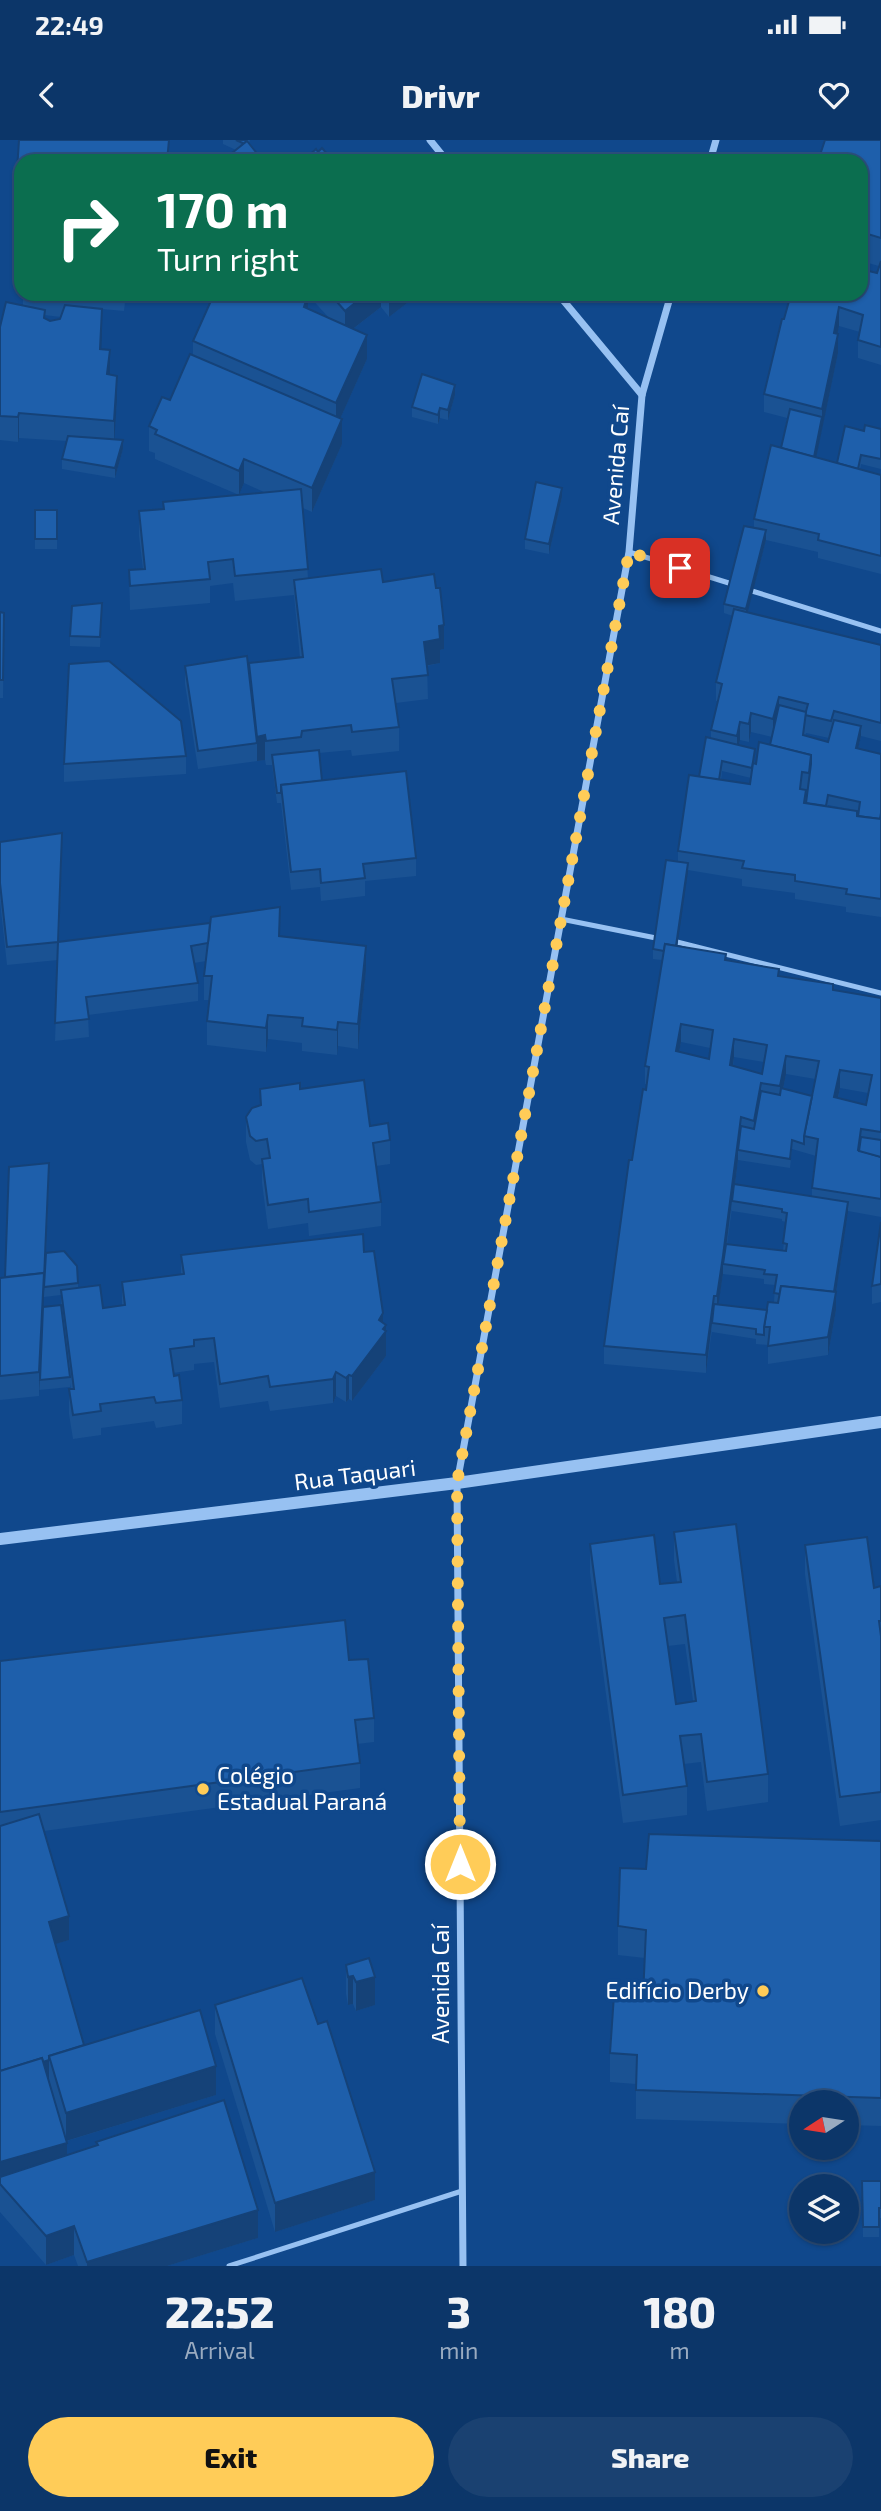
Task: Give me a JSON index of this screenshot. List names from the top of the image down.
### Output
{
  "streets": {
    "street": ["Avenida Caí", "Rua Taquari"]
  },
  "crossings": [
    ["Avenida Caí", "Rua Taquari"]
  ],
  "places": ["Colégio Estadual Paraná", "Edifício Derby"],
  "north": "left",
  "page": {
    "status": "22:49",
    "header": "Drivr",
    "turn": ["170 m", "Turn right"],
    "eta": [
      "22:52",
      "Arrival",
      "3",
      "min",
      "180",
      "m"
    ],
    "buttons": ["Exit", "Share"]
  }
}
